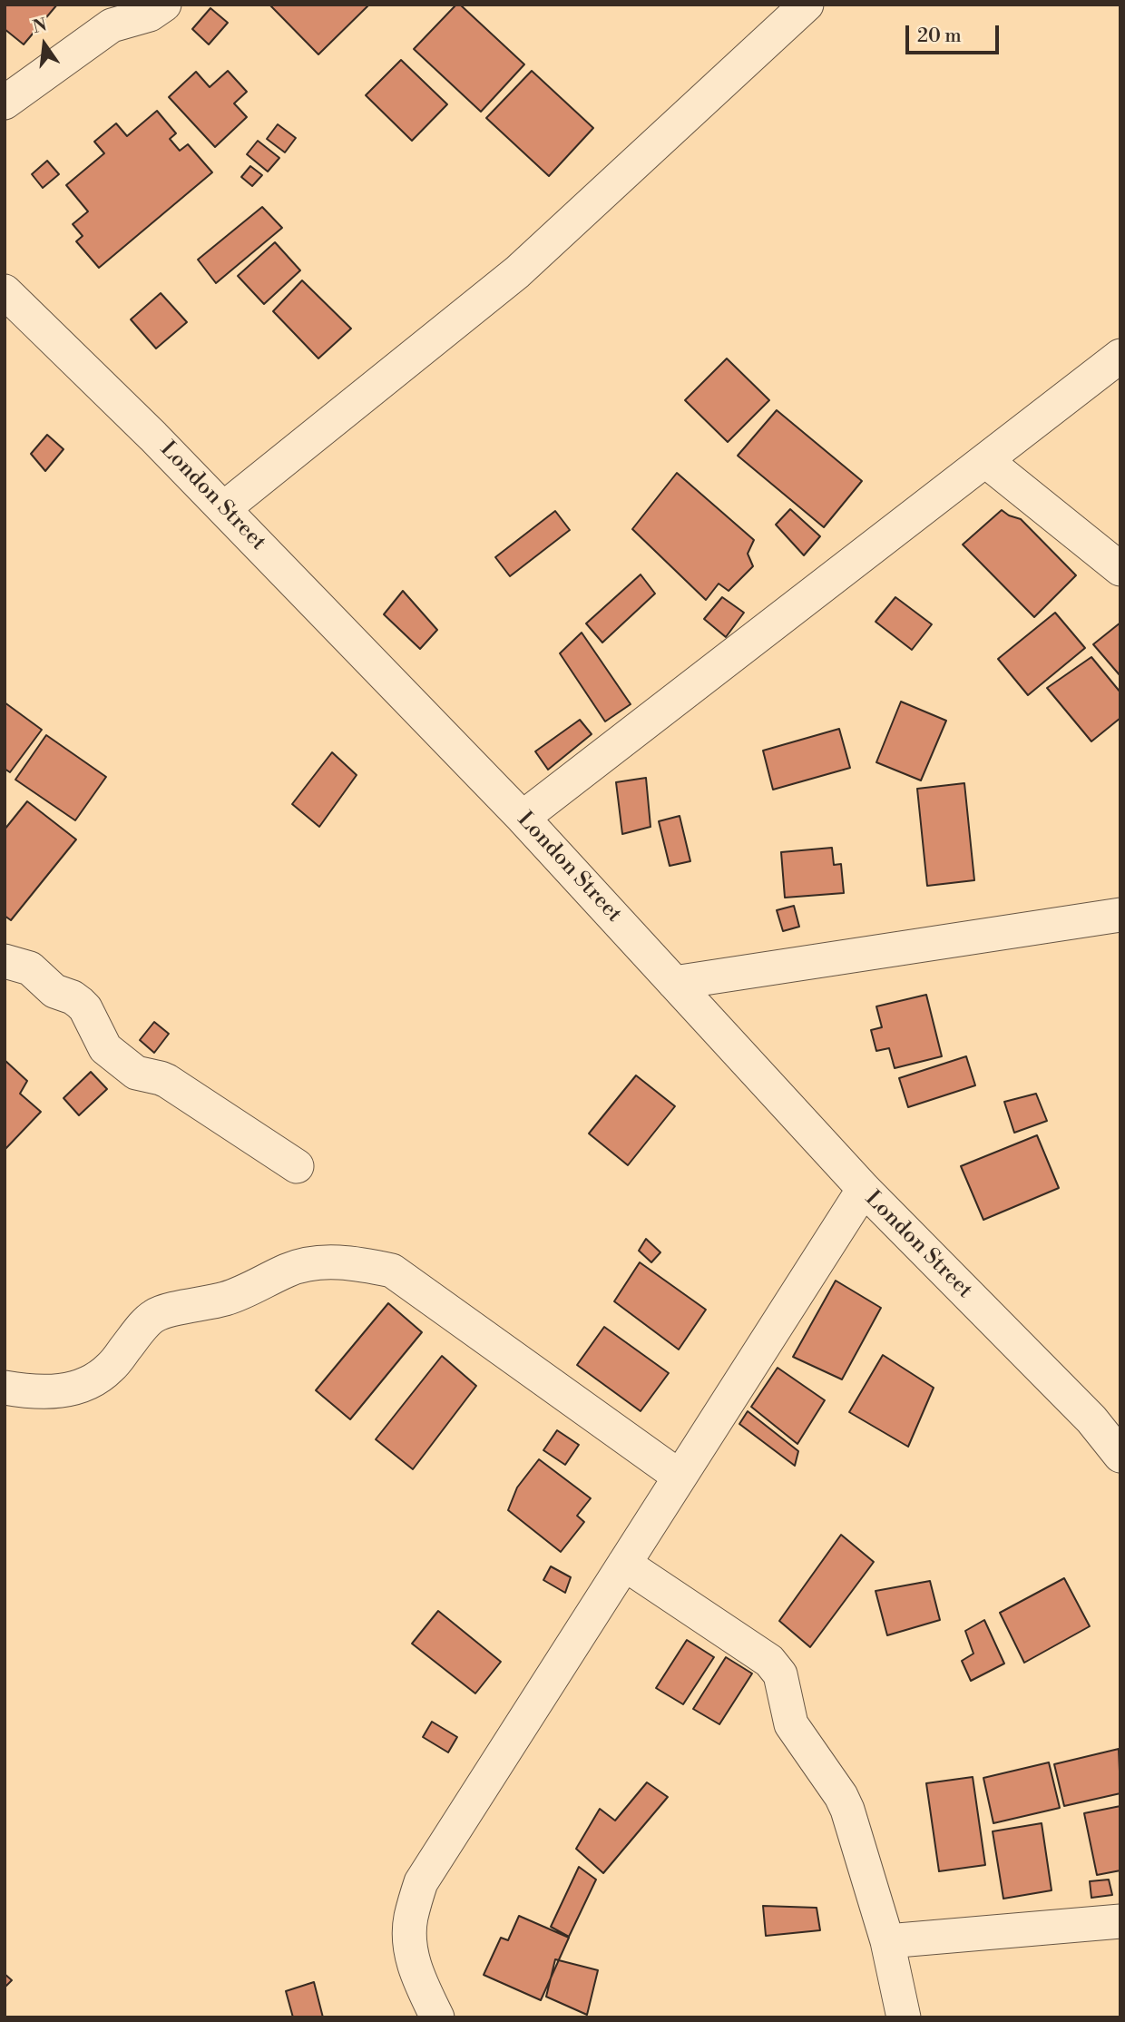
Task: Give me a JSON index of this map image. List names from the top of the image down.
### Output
{
  "streets": {
    "street": ["London Street"]
  },
  "scale_bar": "20 m",
  "north": "top"
}
